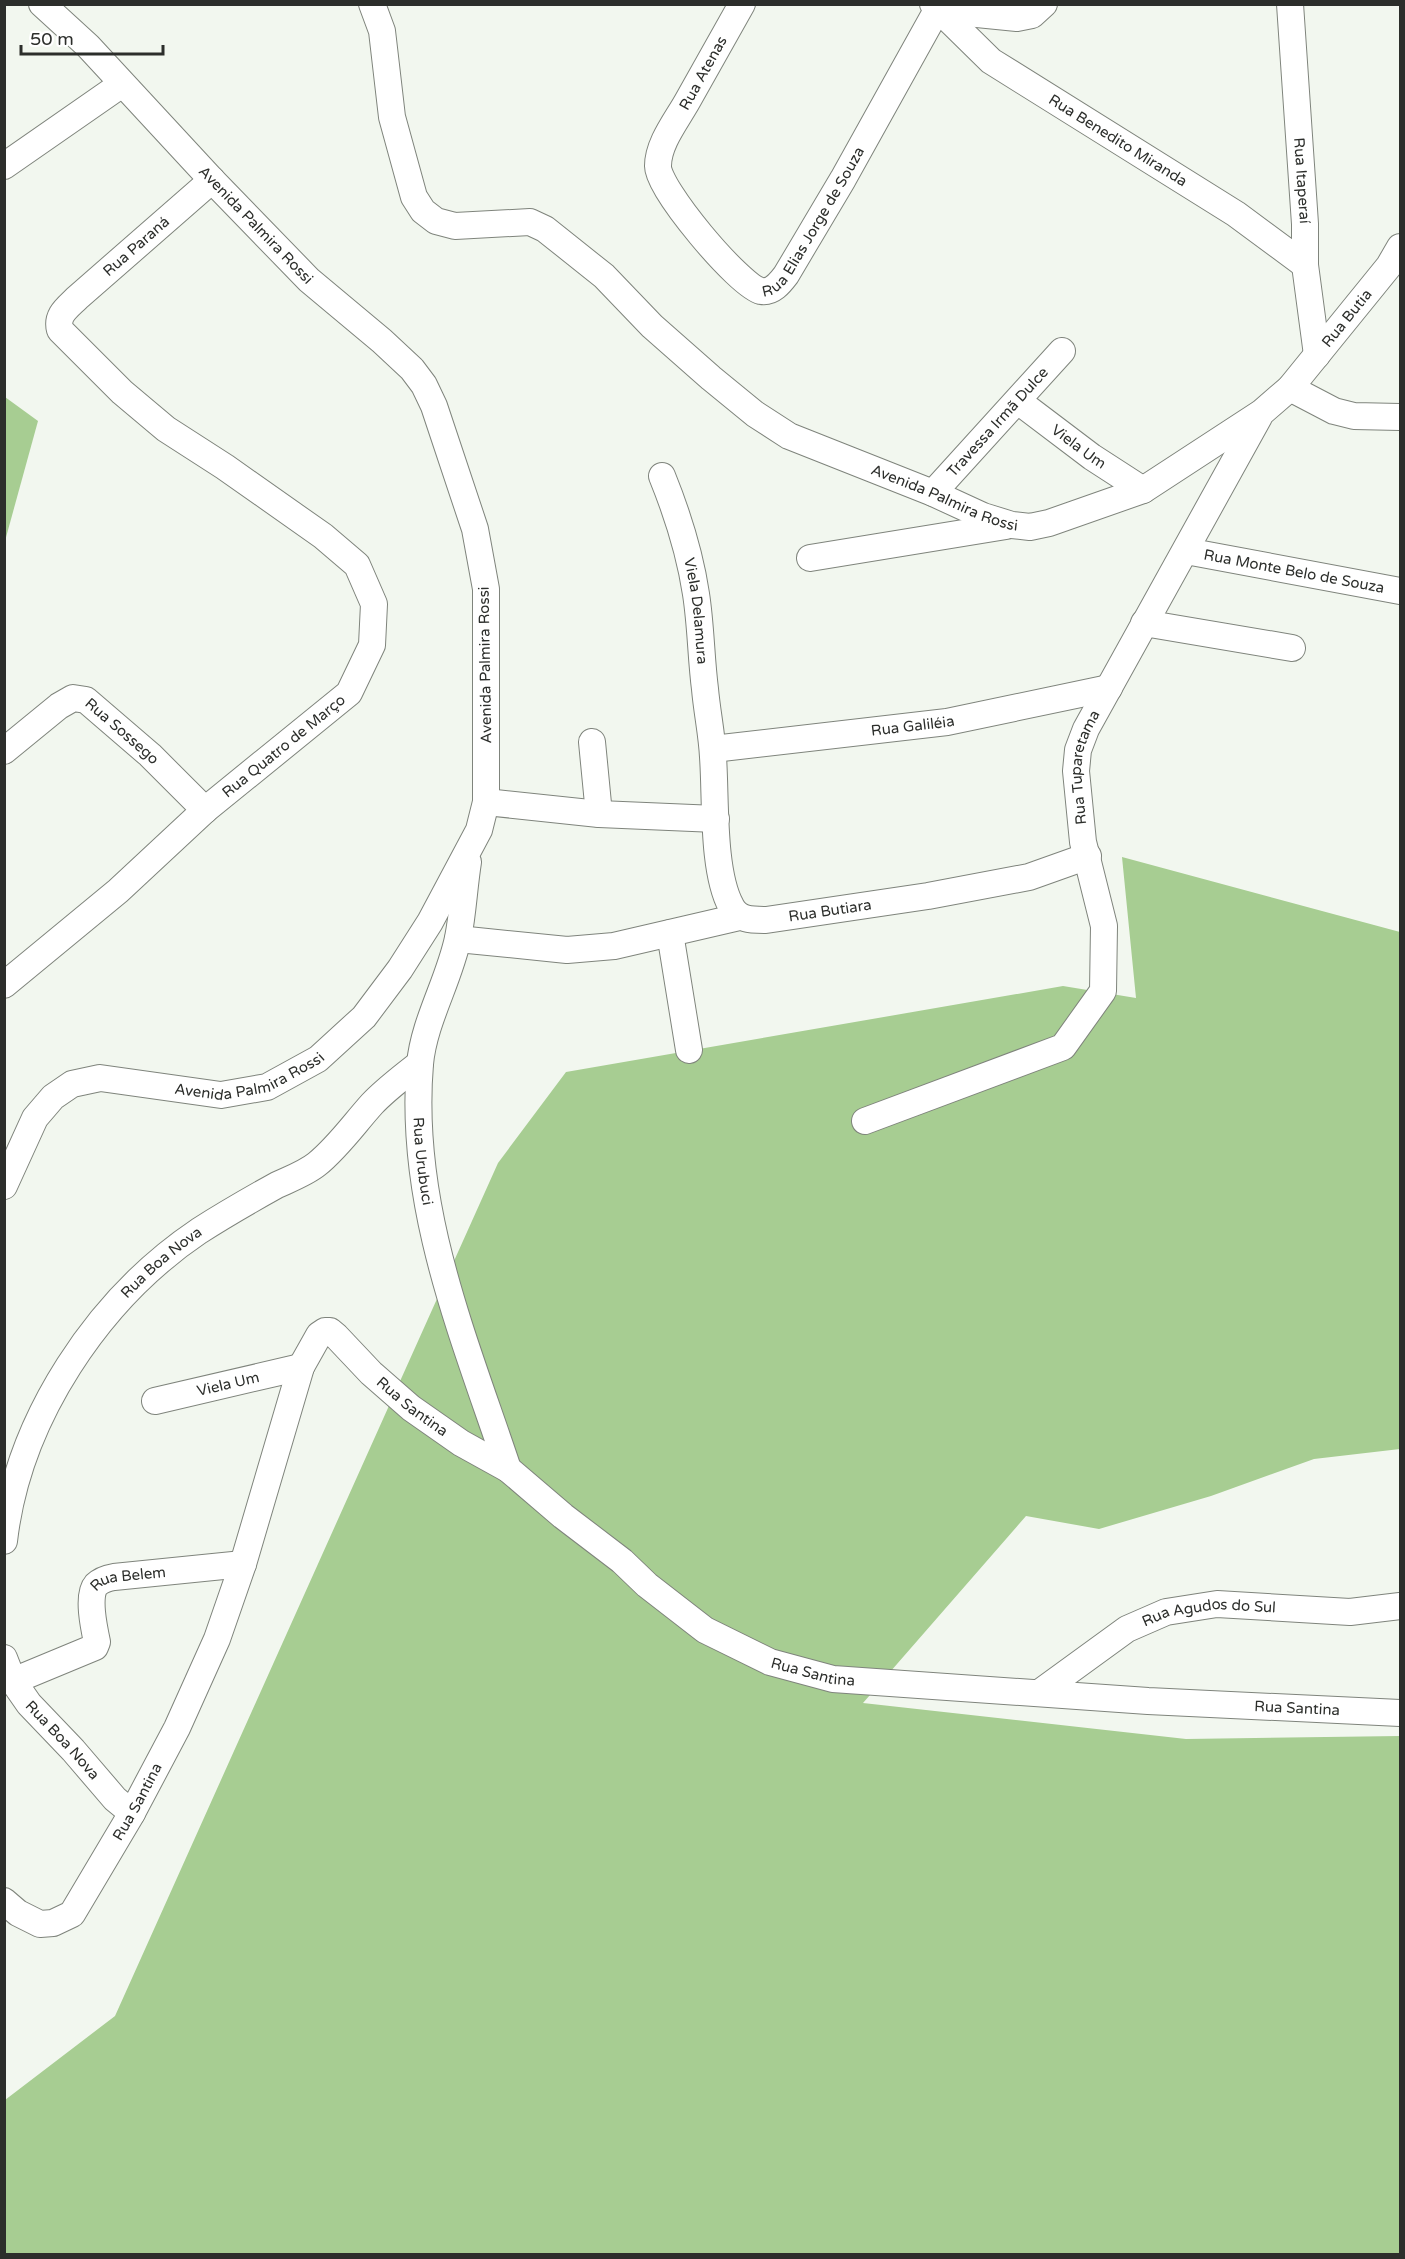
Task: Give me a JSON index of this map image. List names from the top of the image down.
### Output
{
  "streets": {
    "street": [
      "Rua Atenas",
      "Rua Benedito Miranda",
      "Rua Itaperaí",
      "Rua Elias Jorge de Souza",
      "Avenida Palmira Rossi",
      "Rua Paraná",
      "Rua Butia",
      "Travessa Irmã Dulce",
      "Viela Um",
      "Rua Monte Belo de Souza",
      "Viela Delamura",
      "Rua Galiléia",
      "Rua Sossego",
      "Rua Quatro de Março",
      "Rua Tuparetama",
      "Rua Butiara",
      "Rua Urubuci",
      "Rua Boa Nova",
      "Rua Santina",
      "Rua Belem",
      "Rua Agudos do Sul"
    ]
  },
  "crossings": [
    ["Rua Atenas", "Rua Elias Jorge de Souza"],
    ["Rua Benedito Miranda", "Rua Itaperaí"],
    ["Rua Benedito Miranda", "Rua Elias Jorge de Souza"],
    ["Rua Itaperaí", "Rua Butia"],
    ["Avenida Palmira Rossi", "Rua Paraná"],
    ["Avenida Palmira Rossi", "Rua Butia"],
    ["Avenida Palmira Rossi", "Travessa Irmã Dulce"],
    ["Avenida Palmira Rossi", "Viela Um"],
    ["Avenida Palmira Rossi", "Rua Tuparetama"],
    ["Avenida Palmira Rossi", "Rua Urubuci"],
    ["Rua Paraná", "Rua Quatro de Março"],
    ["Travessa Irmã Dulce", "Viela Um"],
    ["Viela Um", "Rua Santina"],
    ["Rua Monte Belo de Souza", "Rua Tuparetama"],
    ["Viela Delamura", "Rua Galiléia"],
    ["Rua Galiléia", "Rua Tuparetama"],
    ["Rua Sossego", "Rua Quatro de Março"],
    ["Rua Tuparetama", "Rua Butiara"],
    ["Rua Butiara", "Rua Urubuci"],
    ["Rua Urubuci", "Rua Boa Nova"],
    ["Rua Urubuci", "Rua Santina"],
    ["Rua Boa Nova", "Rua Santina"],
    ["Rua Boa Nova", "Rua Belem"],
    ["Rua Santina", "Rua Belem"],
    ["Rua Santina", "Rua Agudos do Sul"]
  ],
  "scale_bar": "50 m"
}
